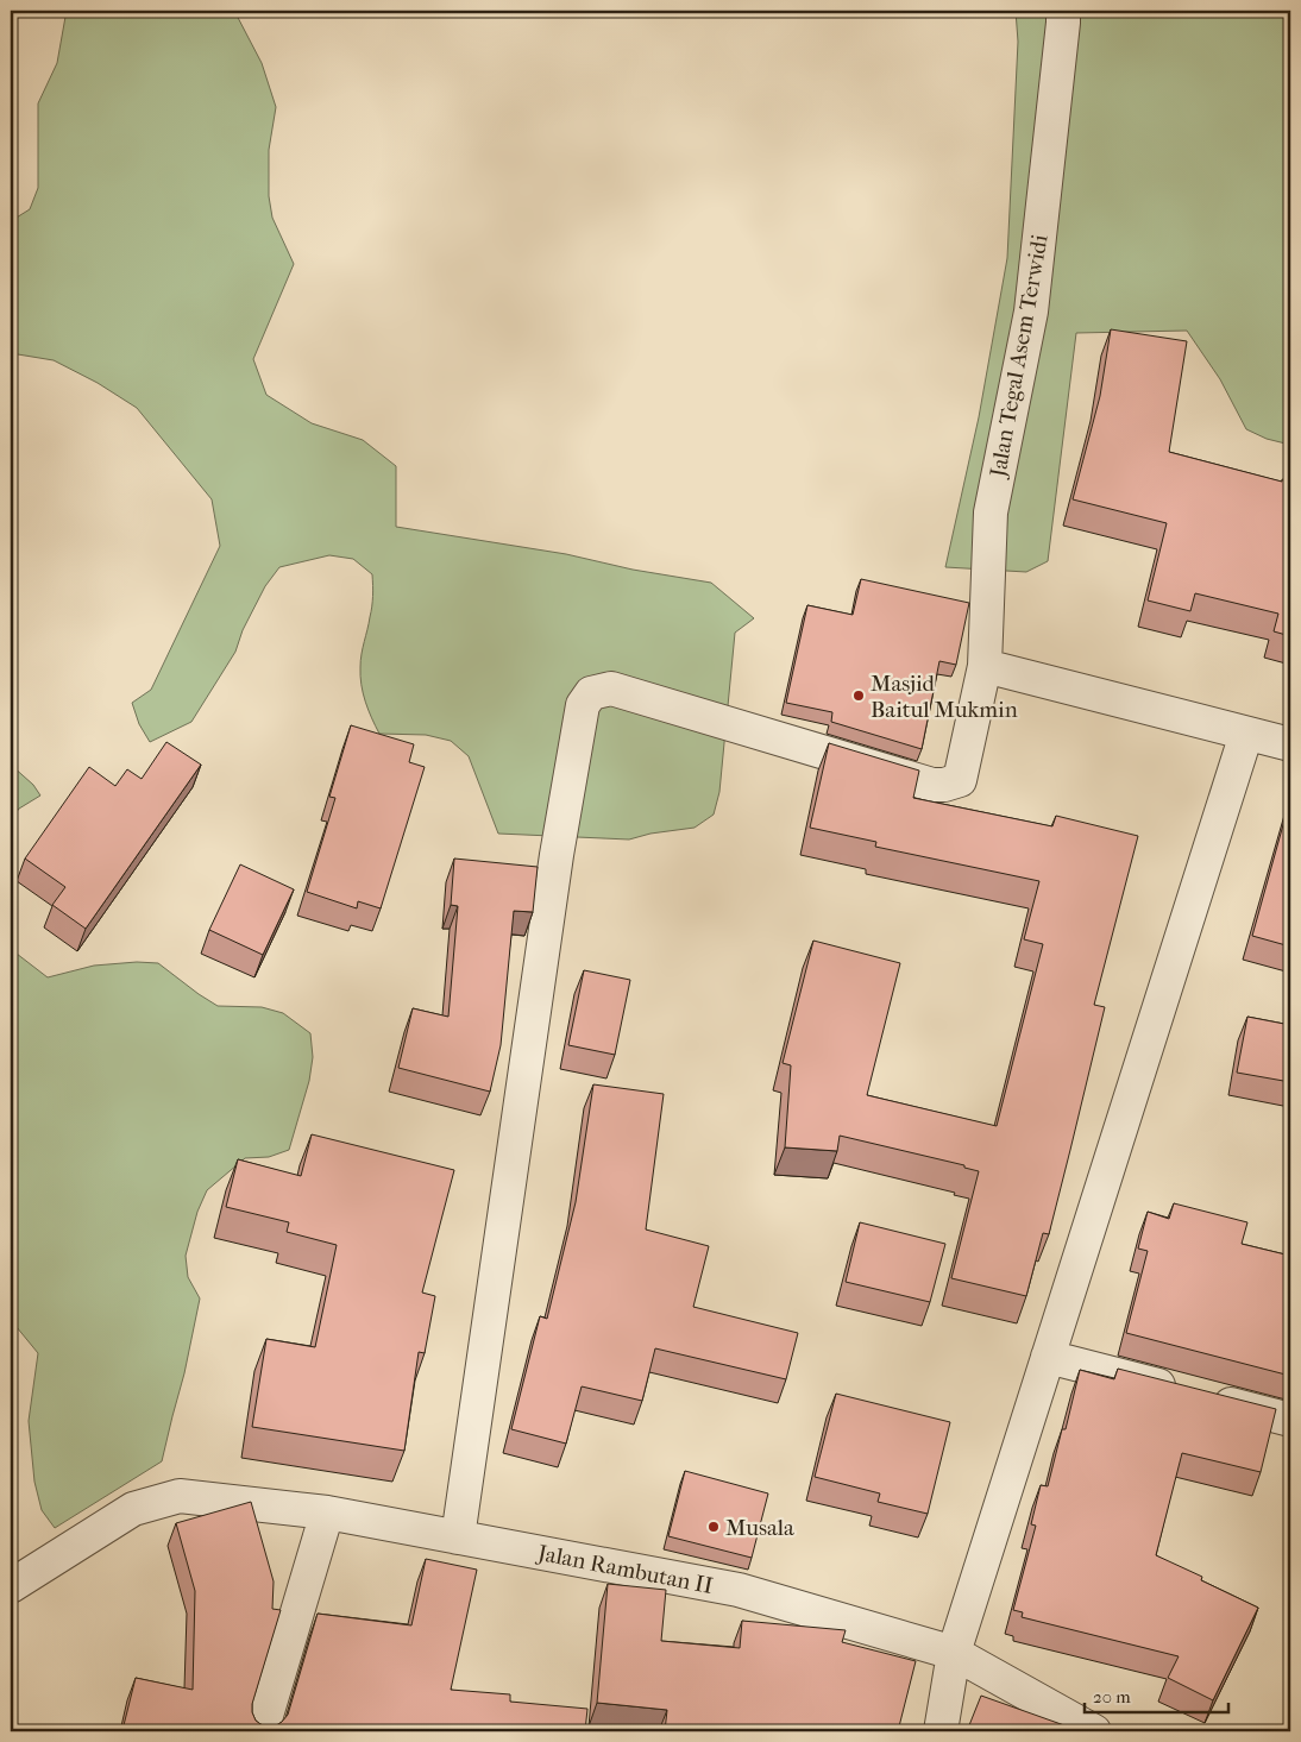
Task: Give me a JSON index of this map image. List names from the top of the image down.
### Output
{
  "streets": {
    "street": ["Jalan Tegal Asem Terwidi", "Jalan Rambutan II"]
  },
  "crossings": [
    ["Jalan Tegal Asem Terwidi", "Jalan Rambutan II"]
  ],
  "places": ["Masjid Baitul Mukmin", "Musala"],
  "scale_bar": "20 m"
}
